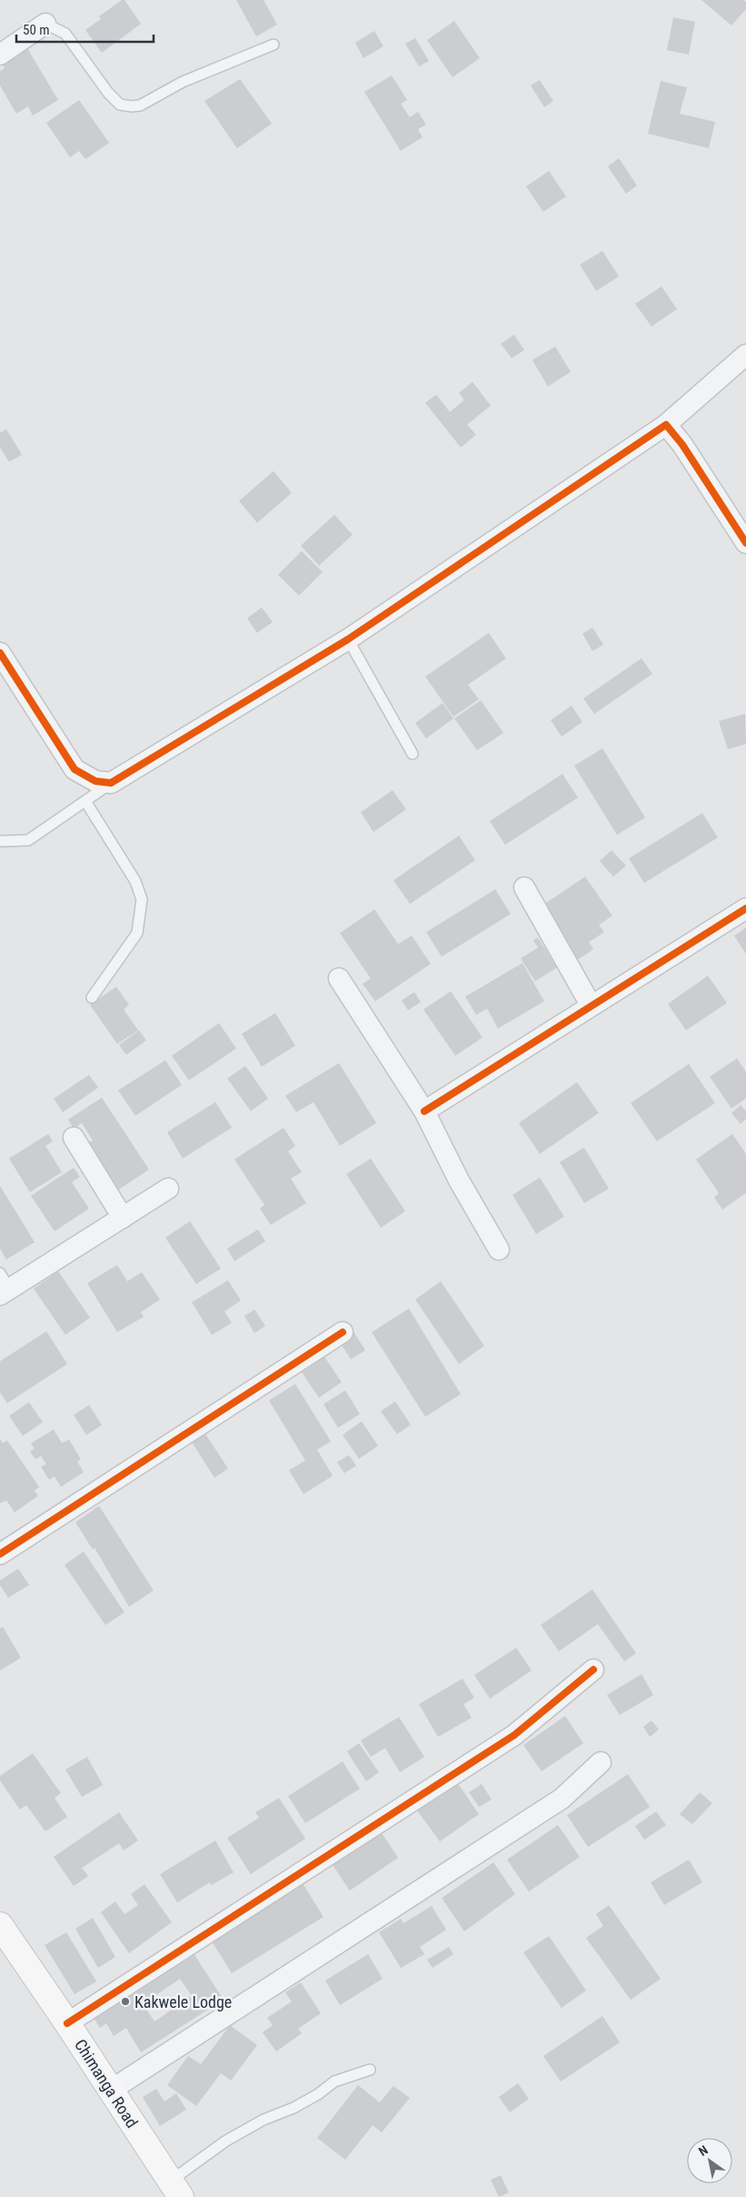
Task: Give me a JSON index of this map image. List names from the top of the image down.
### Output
{
  "streets": {
    "street": ["Chimanga Road"]
  },
  "places": ["Kakwele Lodge"],
  "scale_bar": "50 m",
  "north": "top left"
}
